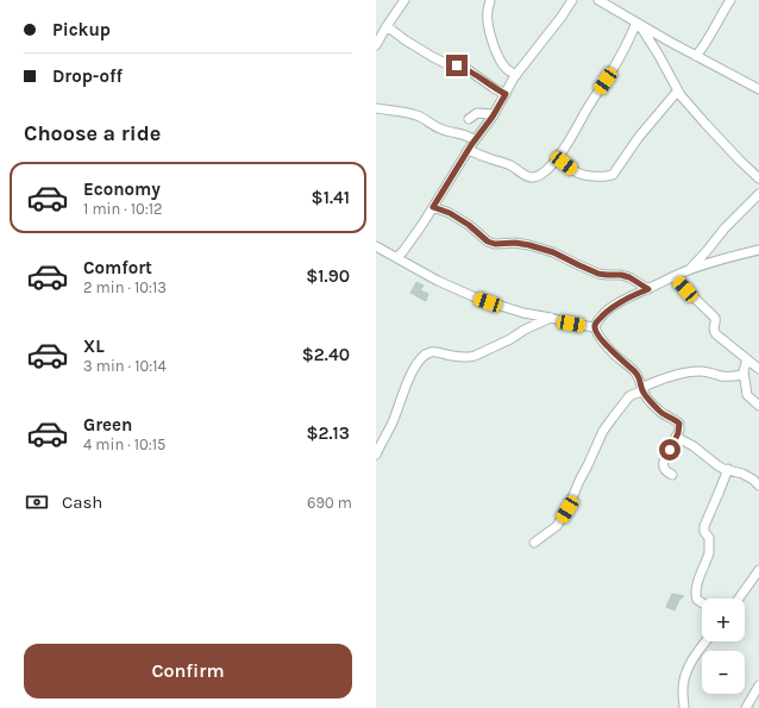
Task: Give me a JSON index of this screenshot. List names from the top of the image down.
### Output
{
  "page": {
    "banner": ["Pickup", "Drop-off"],
    "heading": "Choose a ride",
    "list": [
      {
        "name": "Economy",
        "note": "1 min · 10:12",
        "value": "$1.41"
      },
      {
        "name": "Comfort",
        "note": "2 min · 10:13",
        "value": "$1.90"
      },
      {
        "name": "XL",
        "note": "3 min · 10:14",
        "value": "$2.40"
      },
      {
        "name": "Green",
        "note": "4 min · 10:15",
        "value": "$2.13"
      }
    ],
    "pay": ["Cash", "690 m"],
    "map_buttons": ["+", "−"],
    "buttons": "Confirm"
  }
}
